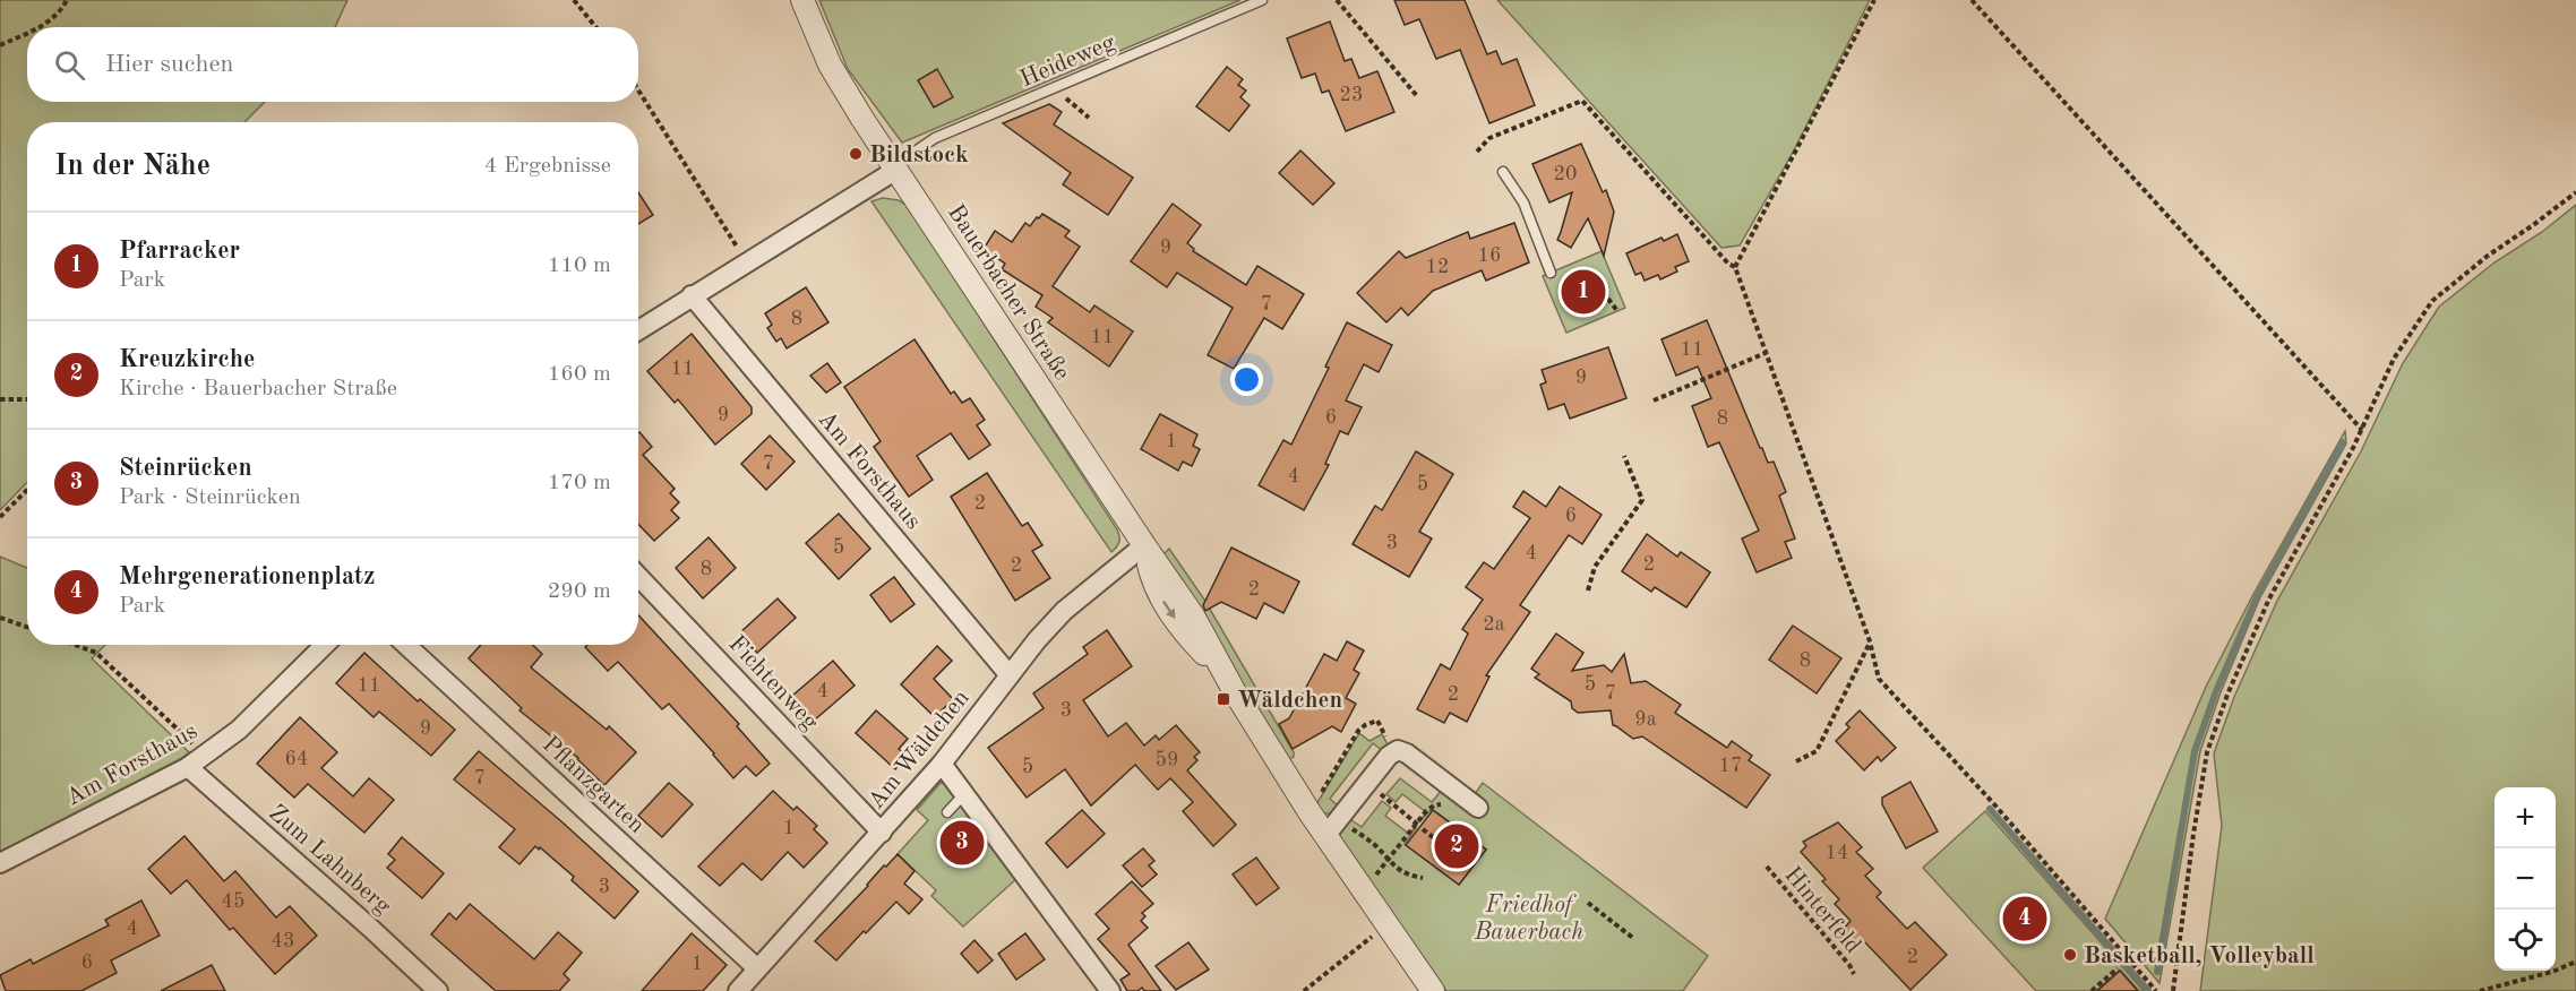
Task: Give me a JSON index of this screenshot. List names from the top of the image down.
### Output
{
  "streets": {
    "street": [
      "Bauerbacher Straße",
      "Am Forsthaus",
      "Fichtenweg",
      "Am Wäldchen",
      "Pflanzgarten",
      "Zum Lahnberg"
    ],
    "lane": ["Heideweg"],
    "path": ["Hinterfeld"]
  },
  "crossings": [
    ["Heideweg", "Bauerbacher Straße"],
    ["Bauerbacher Straße", "Am Wäldchen"],
    ["Am Forsthaus", "Am Wäldchen"],
    ["Am Forsthaus", "Zum Lahnberg"],
    ["Fichtenweg", "Am Wäldchen"],
    ["Am Wäldchen", "Pflanzgarten"]
  ],
  "parks": ["Friedhof Bauerbach"],
  "places": {
    "other": ["Bildstock", "Basketball, Volleyball"],
    "transit": ["Wäldchen"]
  },
  "house_numbers": [
    "23",
    "20",
    "9",
    "16",
    "12",
    "7",
    "8",
    "11",
    "11",
    "11",
    "9",
    "9",
    "6",
    "8",
    "1",
    "7",
    "4",
    "5",
    "2",
    "6",
    "3",
    "5",
    "4",
    "2",
    "2",
    "8",
    "2",
    "2a",
    "8",
    "5",
    "11",
    "4",
    "7",
    "2",
    "3",
    "9a",
    "9",
    "64",
    "59",
    "17",
    "5",
    "7",
    "1",
    "14",
    "3",
    "45",
    "4",
    "43",
    "2",
    "6",
    "1"
  ],
  "page": {
    "search": "Hier suchen",
    "heading": ["In der Nähe", "4 Ergebnisse"],
    "list": [
      {
        "mark": "1",
        "name": "Pfarracker",
        "note": "Park",
        "value": "110 m"
      },
      {
        "mark": "2",
        "name": "Kreuzkirche",
        "note": "Kirche · Bauerbacher Straße",
        "value": "160 m"
      },
      {
        "mark": "3",
        "name": "Steinrücken",
        "note": "Park · Steinrücken",
        "value": "170 m"
      },
      {
        "mark": "4",
        "name": "Mehrgenerationenplatz",
        "note": "Park",
        "value": "290 m"
      }
    ],
    "pins": [
      "1",
      "3",
      "2",
      "4"
    ],
    "map_buttons": ["+", "−"]
  }
}
